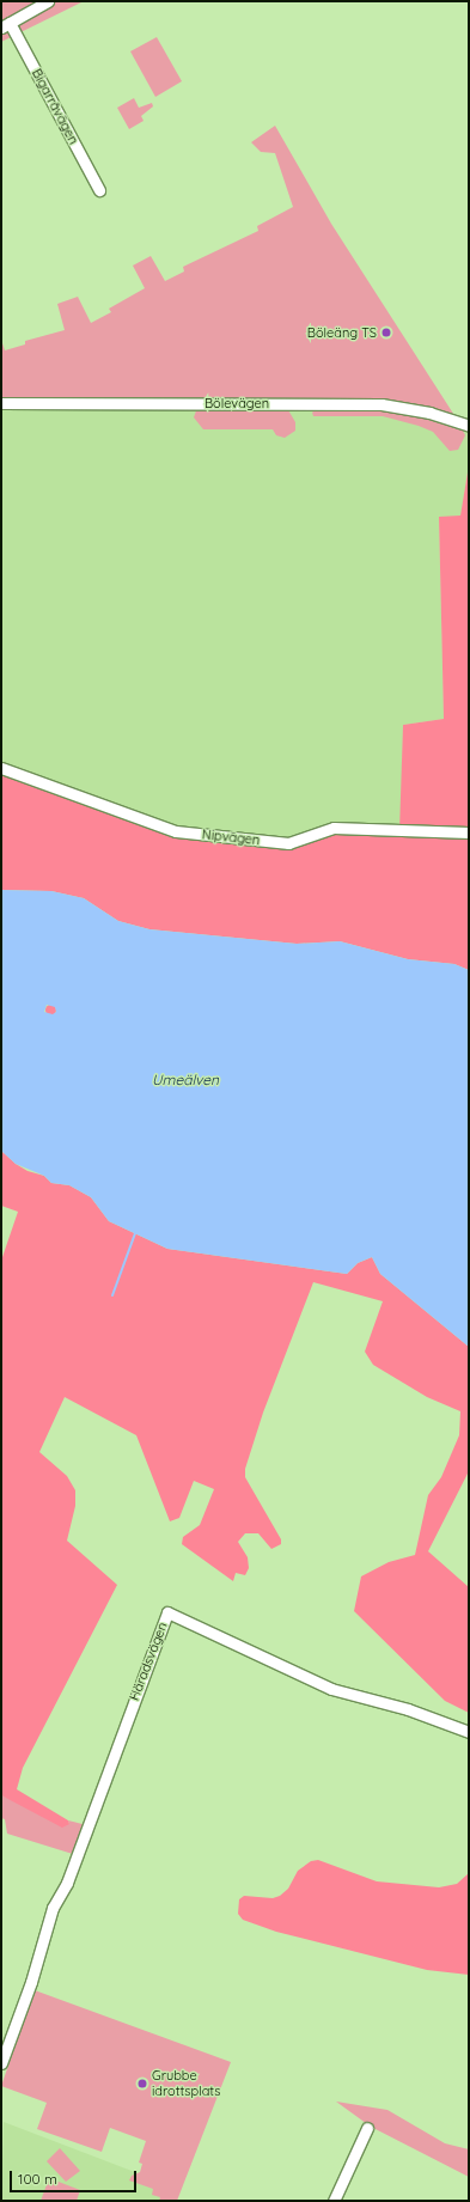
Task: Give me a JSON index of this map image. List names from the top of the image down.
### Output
{
  "streets": {
    "street": [
      "Bigarråvägen",
      "Bölevägen",
      "Nipvägen",
      "Häradsvägen"
    ]
  },
  "water": ["Umeälven"],
  "places": ["Böleäng TS", "Grubbe idrottsplats"],
  "scale_bar": "100 m"
}
